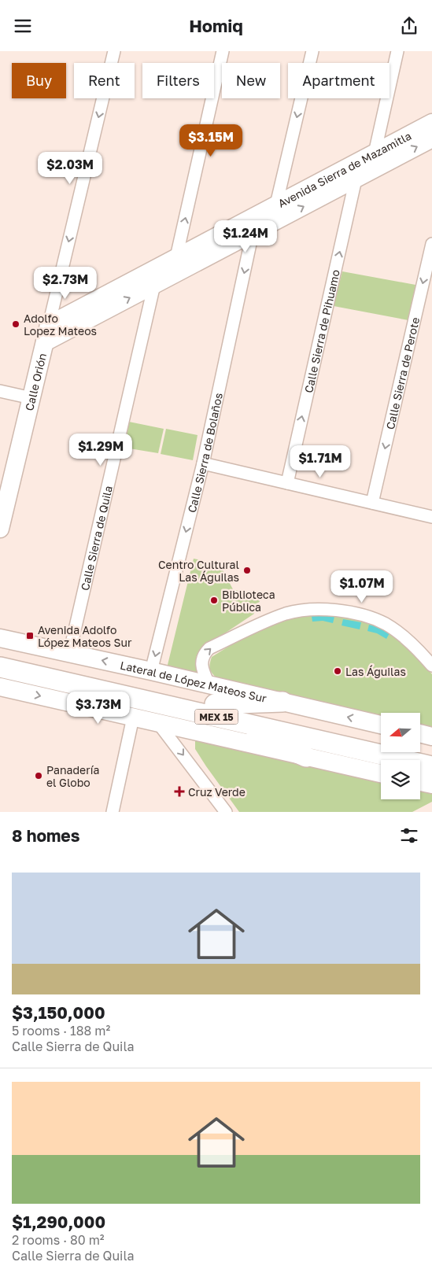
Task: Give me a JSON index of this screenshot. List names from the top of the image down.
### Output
{
  "streets": {
    "main road": ["MEX 15"],
    "street": [
      "Avenida Sierra de Mazamitla",
      "Calle Sierra de Pihuamo",
      "Calle Sierra de Perote",
      "Calle Orión",
      "Calle Sierra de Bolaños",
      "Calle Sierra de Quila",
      "Lateral de López Mateos Sur"
    ]
  },
  "crossings": [
    ["Avenida Sierra de Mazamitla", "Calle Sierra de Pihuamo"],
    ["Avenida Sierra de Mazamitla", "Calle Orión"],
    ["Avenida Sierra de Mazamitla", "Calle Sierra de Bolaños"],
    ["Avenida Sierra de Mazamitla", "Calle Sierra de Quila"],
    ["Calle Sierra de Bolaños", "Lateral de López Mateos Sur"],
    ["Calle Sierra de Quila", "Lateral de López Mateos Sur"]
  ],
  "one_way": [
    "Calle Sierra de Pihuamo",
    "Calle Sierra de Perote",
    "Calle Orión",
    "Calle Sierra de Bolaños"
  ],
  "places": {
    "other": [
      "Adolfo Lopez Mateos",
      "Centro Cultural Las Águilas",
      "Biblioteca Pública",
      "Las Águilas",
      "Panadería el Globo"
    ],
    "transit": ["Avenida Adolfo López Mateos Sur"],
    "health": ["Cruz Verde"]
  },
  "north": "left",
  "page": {
    "header": "Homiq",
    "chip": [
      "Buy",
      "Rent",
      "Filters",
      "New",
      "Apartment"
    ],
    "price": [
      "$3.15M",
      "$2.03M",
      "$1.24M",
      "$2.73M",
      "$1.29M",
      "$1.71M",
      "$1.07M",
      "$3.73M"
    ],
    "heading": "8 homes",
    "list": [
      {
        "name": "$3,150,000",
        "note": "5 rooms · 188 m² · Calle Sierra de Quila"
      },
      {
        "name": "$1,290,000",
        "note": "2 rooms · 80 m² · Calle Sierra de Quila"
      }
    ]
  }
}
